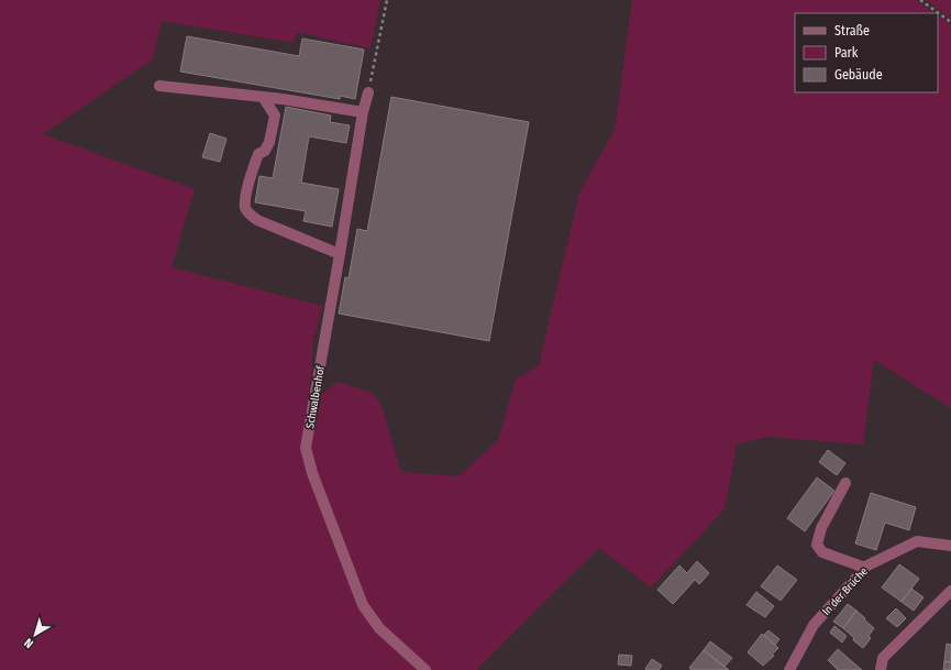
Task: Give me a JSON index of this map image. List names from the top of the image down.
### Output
{
  "streets": {
    "street": ["Schwalbenhof", "In der Brüche"]
  },
  "legend": ["Straße", "Park", "Gebäude"],
  "north": "bottom left"
}
